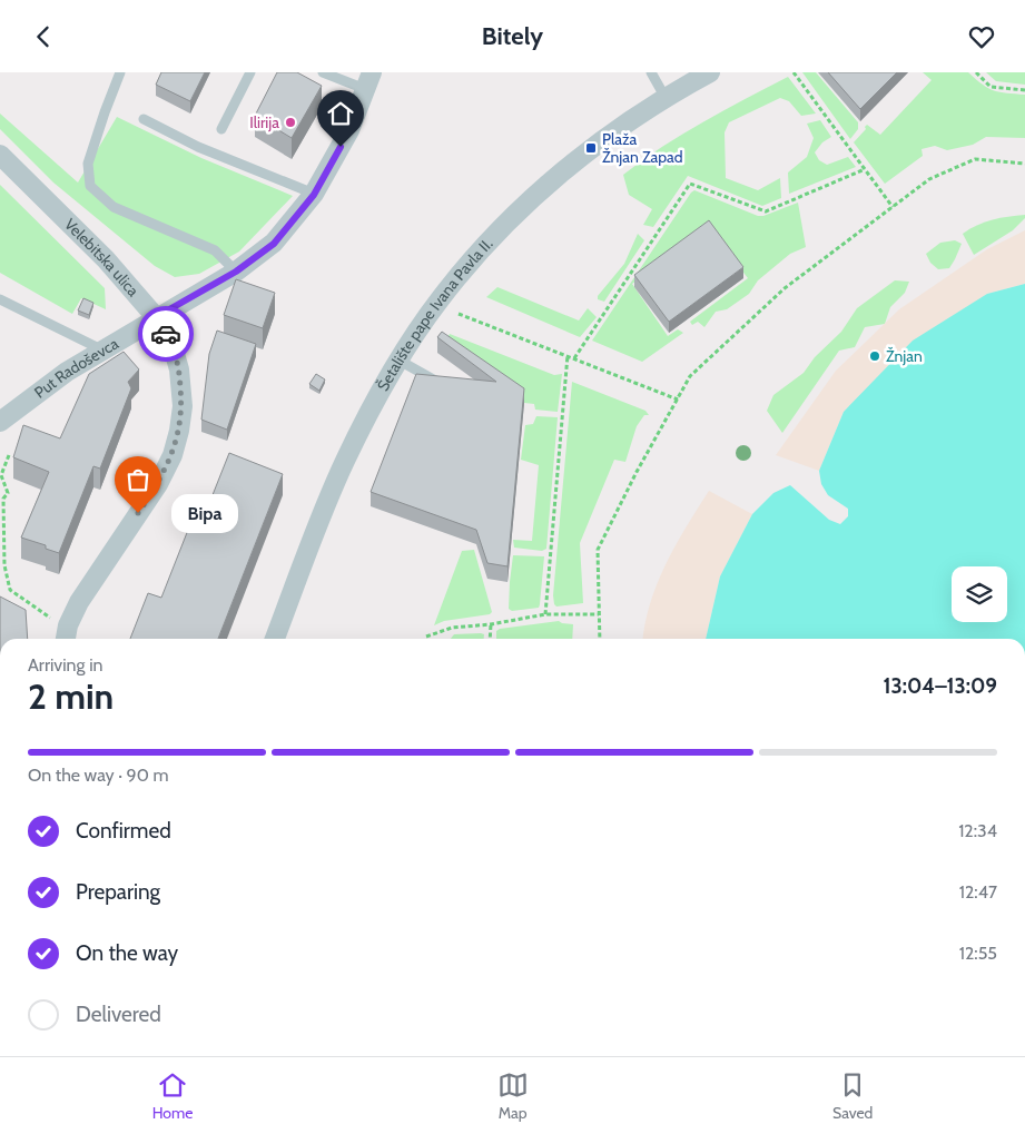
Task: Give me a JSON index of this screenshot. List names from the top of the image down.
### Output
{
  "streets": {
    "street": ["Velebitska ulica", "Šetalište pape Ivana Pavla II.", "Put Radoševca"]
  },
  "crossings": [
    ["Velebitska ulica", "Put Radoševca"]
  ],
  "places": {
    "other": ["Ilirija", "Žnjan", "Bipa"],
    "transit": ["Plaža Žnjan Zapad"]
  },
  "page": {
    "header": "Bitely",
    "bubble": "Bipa",
    "heading": ["2 min", "Arriving in", "13:04–13:09"],
    "bar": "On the way · 90 m",
    "list": [
      ["Confirmed", "12:34"],
      ["Preparing", "12:47"],
      ["On the way", "12:55"],
      "Delivered"
    ],
    "tabs": ["Home", "Map", "Saved"]
  }
}
